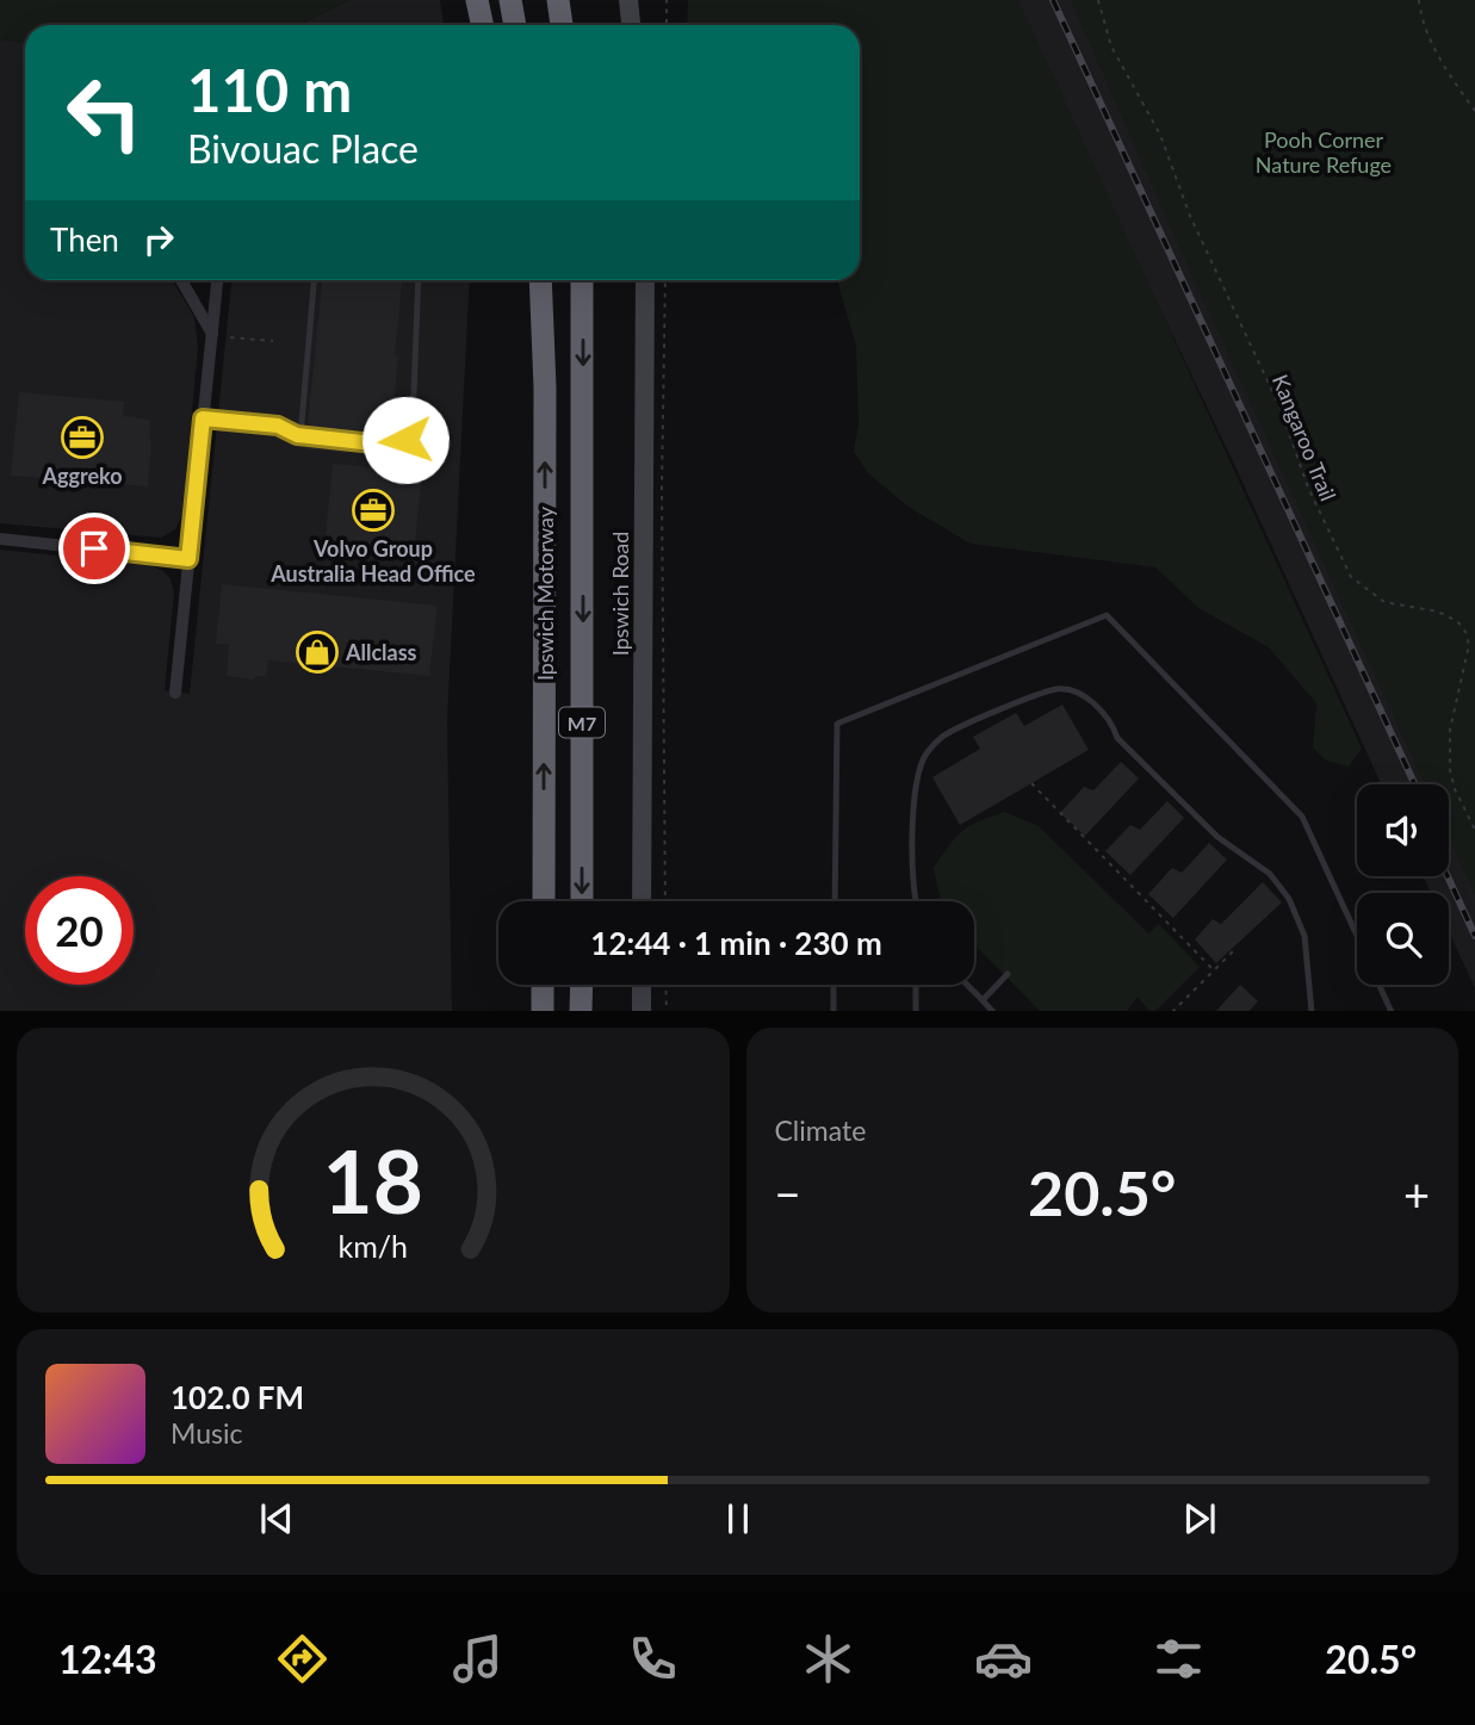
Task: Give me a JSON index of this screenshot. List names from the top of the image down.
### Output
{
  "streets": {
    "highway": ["Ipswich Motorway", "M7"],
    "street": ["Ipswich Road"],
    "path": ["Kangaroo Trail"]
  },
  "parks": ["Pooh Corner Nature Refuge"],
  "places": {
    "office": ["Aggreko", "Volvo Group Australia Head Office"],
    "shop": ["Allclass"]
  },
  "page": {
    "turn": ["110 m", "Bivouac Place"],
    "then": "Then",
    "limit": "20",
    "trip": "12:44 · 1 min · 230 m",
    "tile": "Climate",
    "heat": ["−", "20.5°", "+"],
    "song": ["102.0 FM", "Music"],
    "tabs": ["12:43", "20.5°"],
    "gauge": ["18", "km/h"]
  }
}
